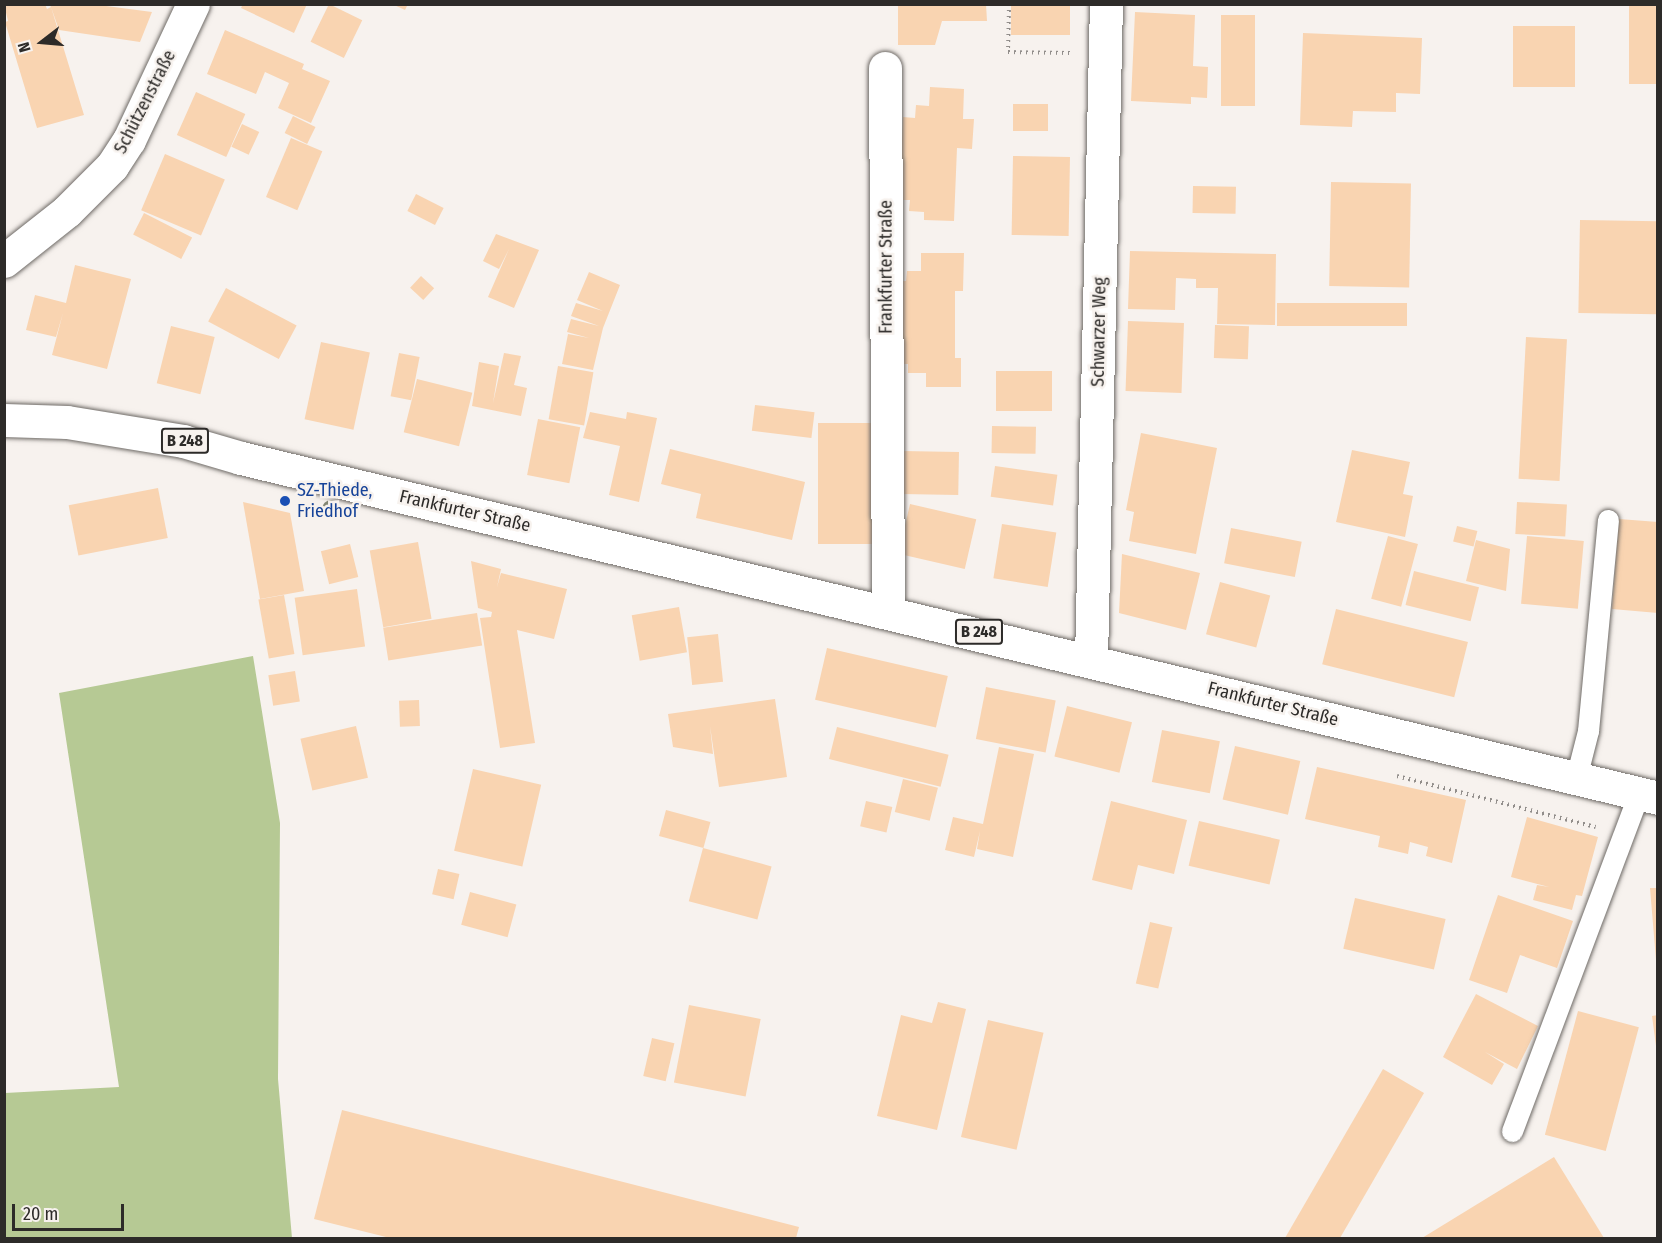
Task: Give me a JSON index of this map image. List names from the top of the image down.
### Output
{
  "streets": {
    "main road": [
      "Schützenstraße",
      "Frankfurter Straße",
      "Schwarzer Weg",
      "B 248"
    ]
  },
  "crossings": [
    ["Frankfurter Straße", "Schwarzer Weg"]
  ],
  "places": ["SZ-Thiede, Friedhof"],
  "scale_bar": "20 m",
  "north": "left"
}
